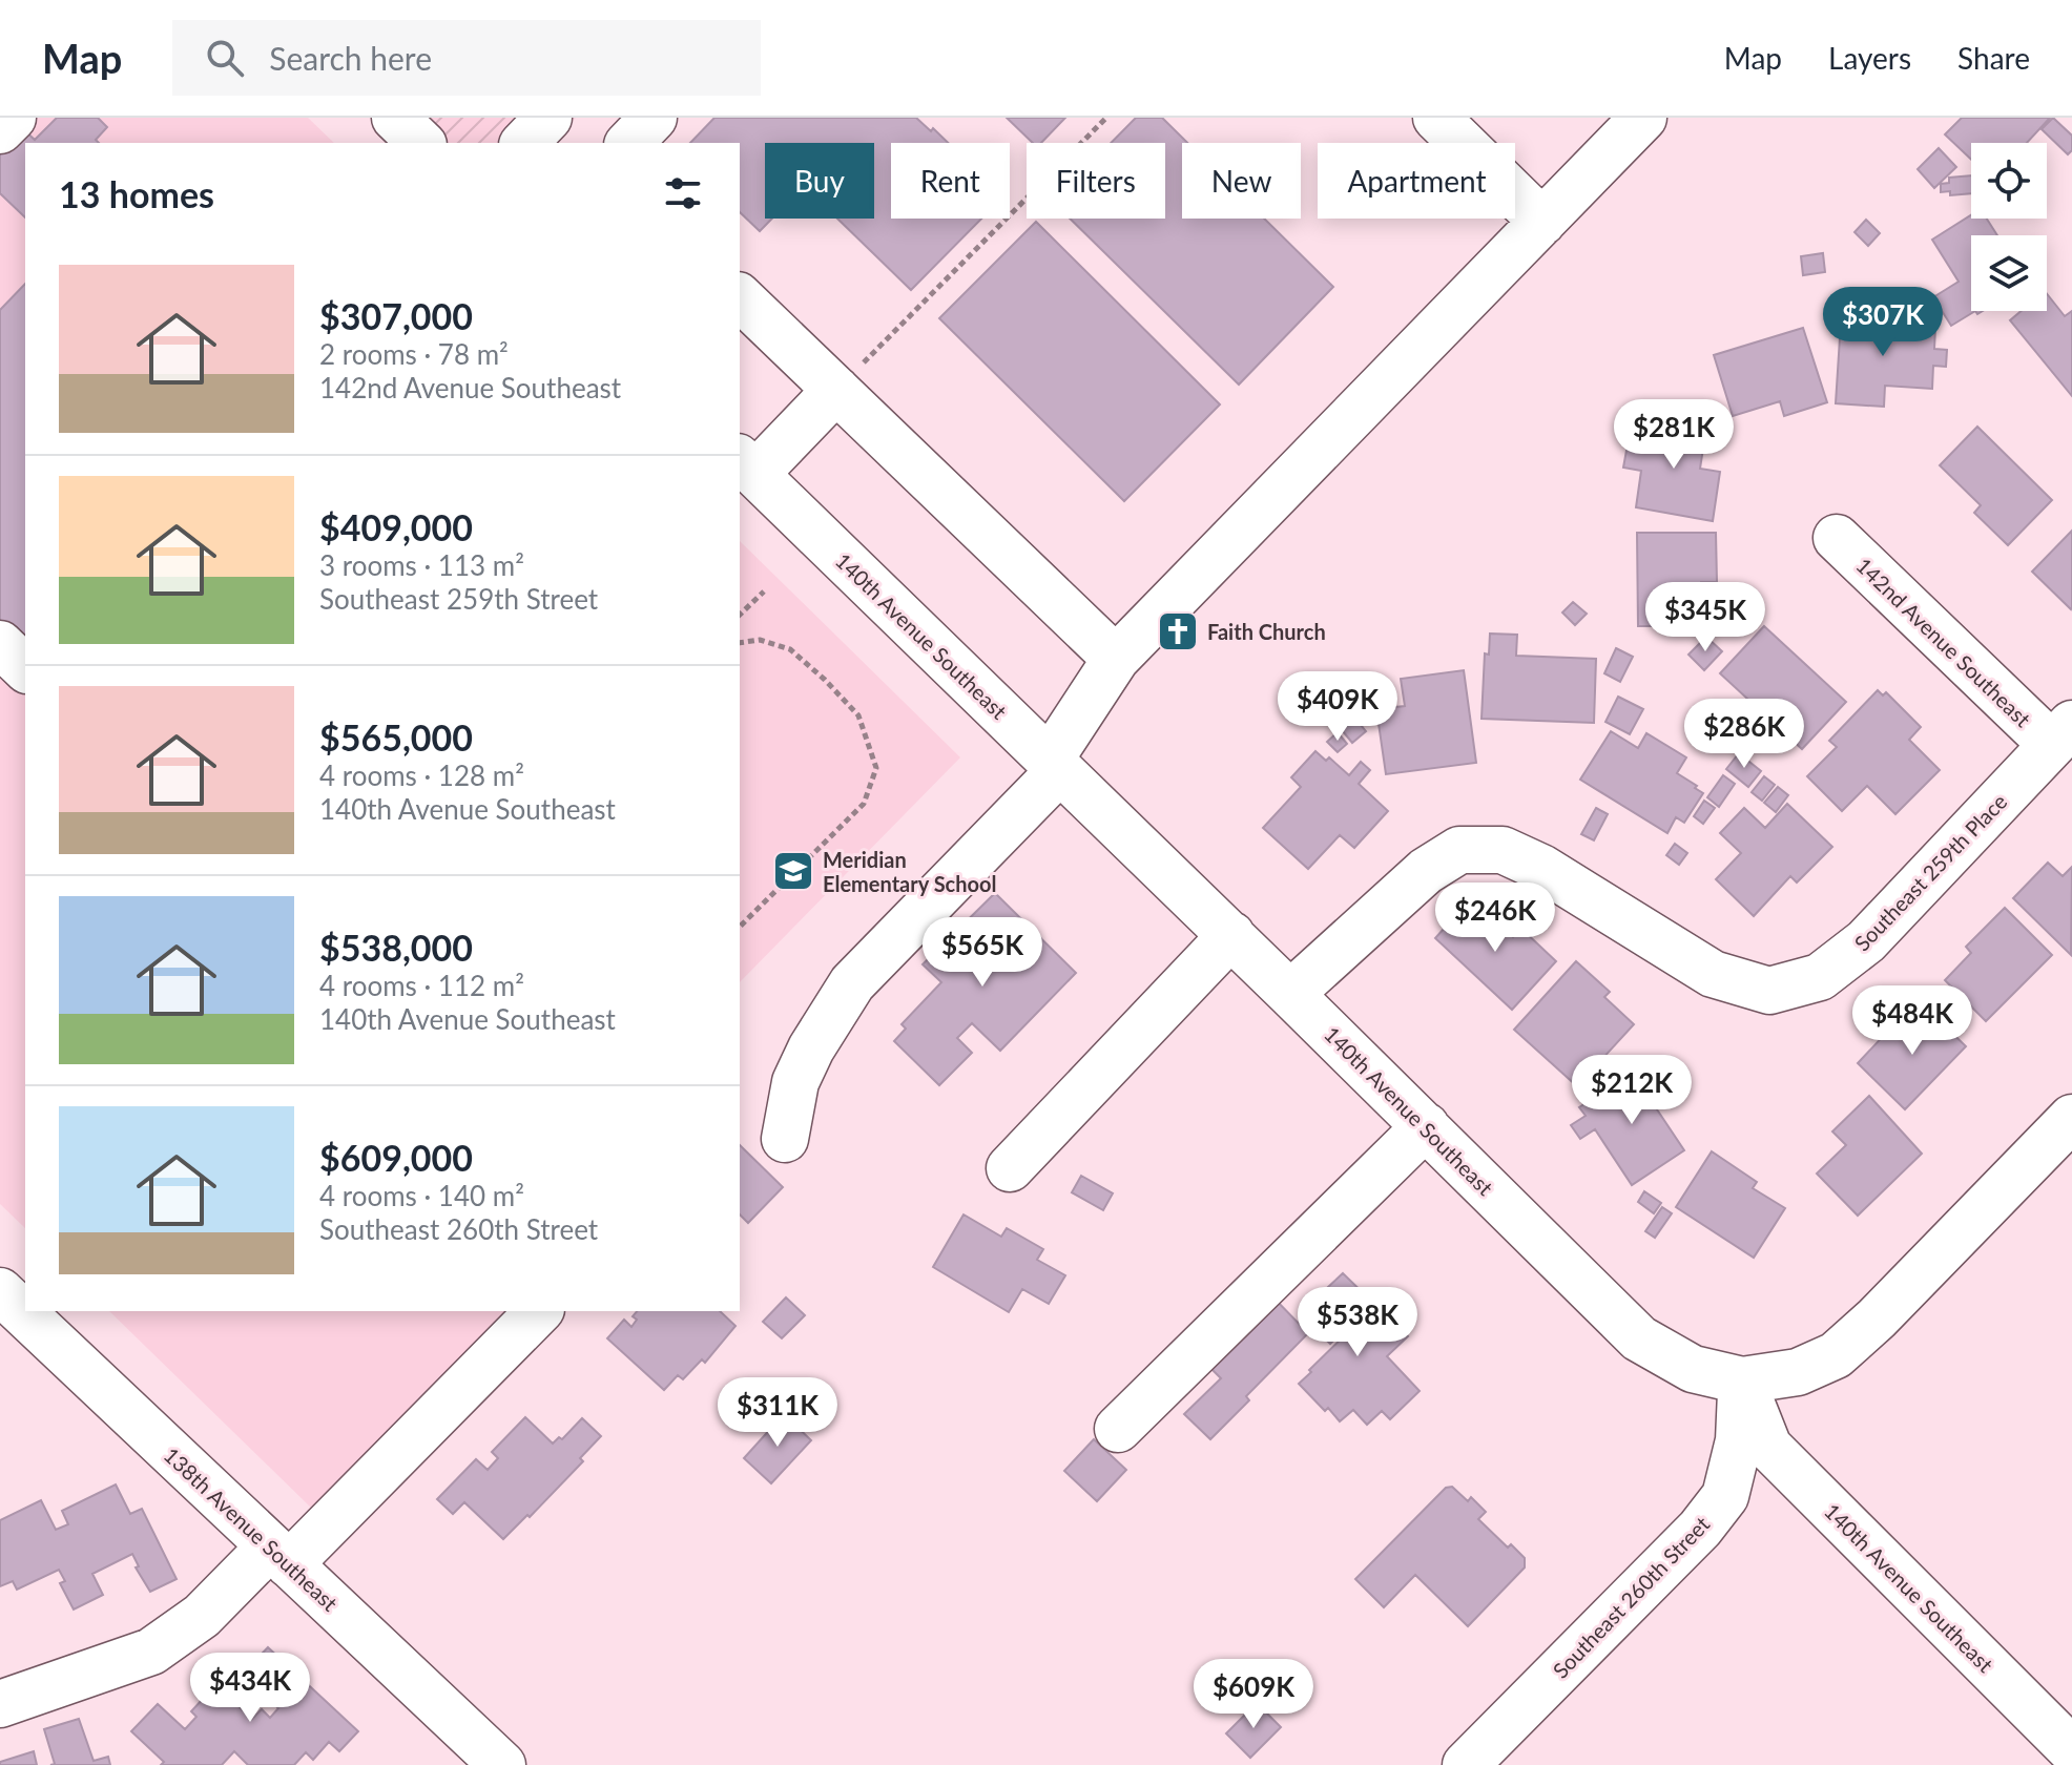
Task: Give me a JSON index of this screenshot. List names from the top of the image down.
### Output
{
  "streets": {
    "street": [
      "140th Avenue Southeast",
      "142nd Avenue Southeast",
      "Southeast 259th Place",
      "138th Avenue Southeast",
      "Southeast 260th Street"
    ]
  },
  "crossings": [
    ["140th Avenue Southeast", "Southeast 259th Place"],
    ["140th Avenue Southeast", "Southeast 260th Street"],
    ["142nd Avenue Southeast", "Southeast 259th Place"]
  ],
  "places": {
    "church": ["Faith Church"],
    "school or university": ["Meridian Elementary School"]
  },
  "page": {
    "header": "Map",
    "search": "Search here",
    "nav": ["Map", "Layers", "Share"],
    "chip": [
      "Buy",
      "Rent",
      "Filters",
      "New",
      "Apartment"
    ],
    "heading": "13 homes",
    "list": [
      {
        "name": "$307,000",
        "note": "2 rooms · 78 m² · 142nd Avenue Southeast"
      },
      {
        "name": "$409,000",
        "note": "3 rooms · 113 m² · Southeast 259th Street"
      },
      {
        "name": "$565,000",
        "note": "4 rooms · 128 m² · 140th Avenue Southeast"
      },
      {
        "name": "$538,000",
        "note": "4 rooms · 112 m² · 140th Avenue Southeast"
      },
      {
        "name": "$609,000",
        "note": "4 rooms · 140 m² · Southeast 260th Street"
      }
    ],
    "price": [
      "$307K",
      "$281K",
      "$345K",
      "$409K",
      "$286K",
      "$246K",
      "$565K",
      "$484K",
      "$212K",
      "$538K",
      "$311K",
      "$434K",
      "$609K"
    ]
  }
}
